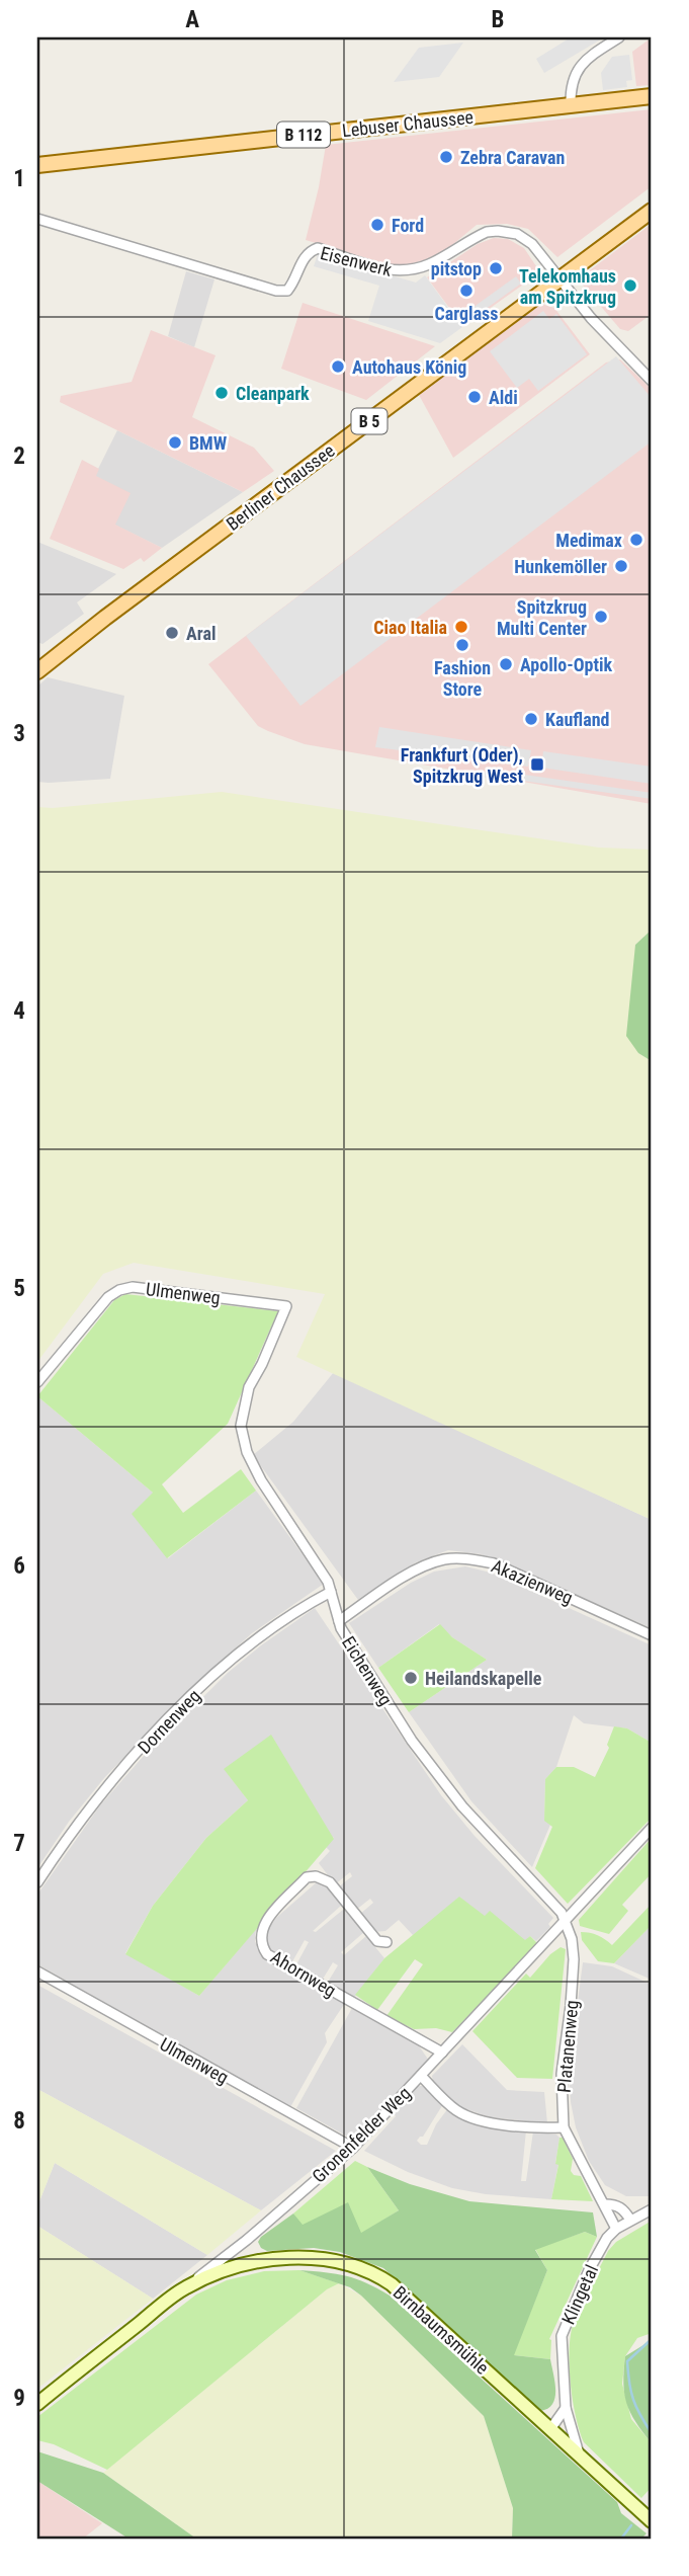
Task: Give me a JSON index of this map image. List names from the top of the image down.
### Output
{
  "streets": {
    "main road": [
      "Lebuser Chaussee",
      "B 112",
      "B 5",
      "Berliner Chaussee",
      "Gronenfelder Weg",
      "Birnbaumsmühle"
    ],
    "street": [
      "Eisenwerk",
      "Ulmenweg",
      "Akazienweg",
      "Eichenweg",
      "Dornenweg",
      "Ahornweg",
      "Platanenweg",
      "Klingetal"
    ]
  },
  "crossings": [
    ["Eisenwerk", "Berliner Chaussee"],
    ["Ulmenweg", "Eichenweg"],
    ["Ulmenweg", "Gronenfelder Weg"],
    ["Akazienweg", "Eichenweg"],
    ["Eichenweg", "Dornenweg"],
    ["Eichenweg", "Platanenweg"],
    ["Eichenweg", "Gronenfelder Weg"],
    ["Ahornweg", "Gronenfelder Weg"],
    ["Platanenweg", "Gronenfelder Weg"],
    ["Platanenweg", "Klingetal"],
    ["Gronenfelder Weg", "Birnbaumsmühle"],
    ["Klingetal", "Birnbaumsmühle"]
  ],
  "places": {
    "other": [
      "Zebra Caravan",
      "Ford",
      "pitstop",
      "Telekomhaus am Spitzkrug",
      "Carglass",
      "Autohaus König",
      "Cleanpark",
      "Aldi",
      "BMW",
      "Medimax",
      "Hunkemöller",
      "Spitzkrug Multi Center",
      "Ciao Italia",
      "Aral",
      "Fashion Store",
      "Apollo-Optik",
      "Kaufland",
      "Heilandskapelle"
    ],
    "transit": ["Frankfurt (Oder), Spitzkrug West"]
  },
  "grid": {
    "columns": ["A", "B"],
    "rows": [
      "1",
      "2",
      "3",
      "4",
      "5",
      "6",
      "7",
      "8",
      "9"
    ]
  }
}
